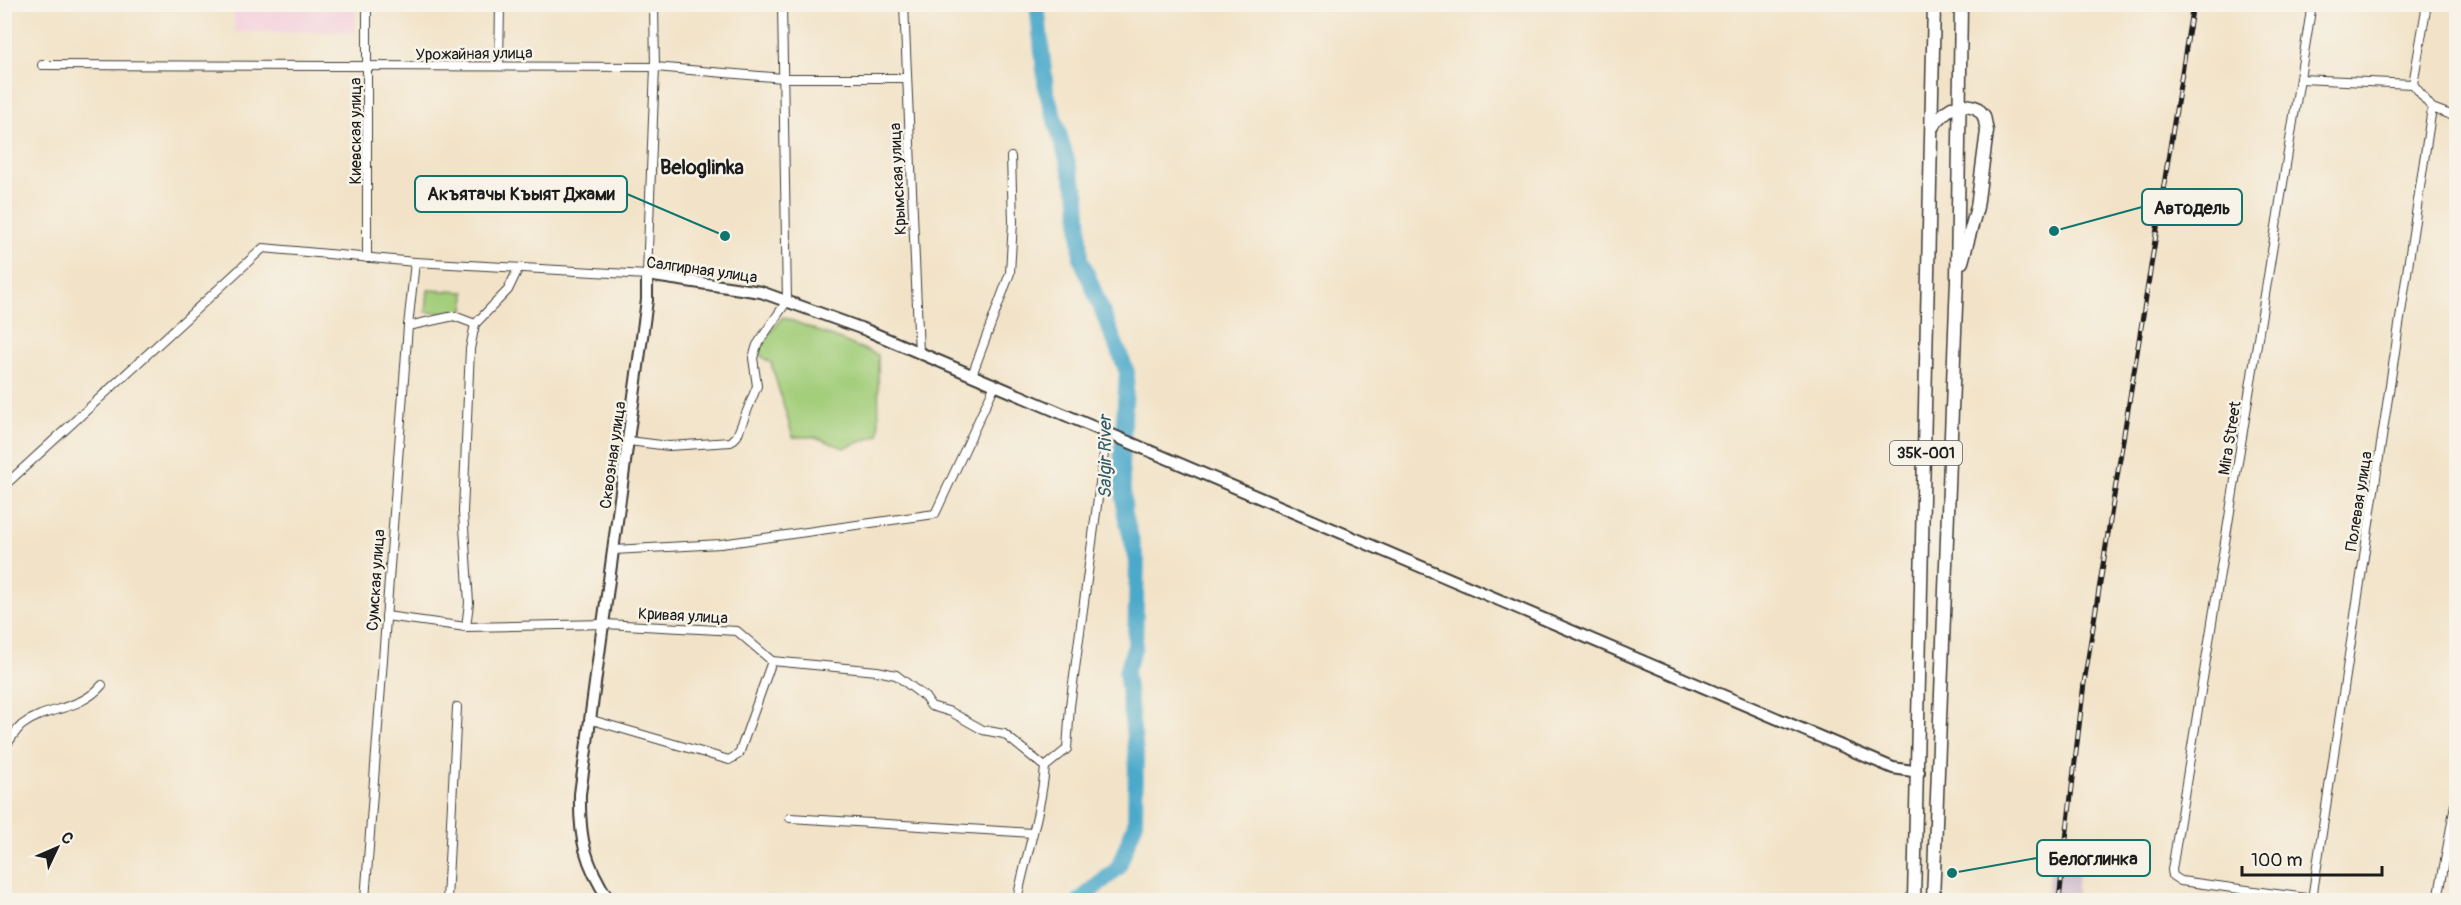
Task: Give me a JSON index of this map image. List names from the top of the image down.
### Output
{
  "streets": {
    "main road": ["Салгирная улица", "35К-001", "Сквозная улица"],
    "street": [
      "Урожайная улица",
      "Киевская улица",
      "Крымская улица",
      "Mira Street",
      "Полевая улица",
      "Сумская улица",
      "Кривая улица"
    ]
  },
  "crossings": [
    ["Урожайная улица", "Киевская улица"],
    ["Урожайная улица", "Крымская улица"],
    ["Урожайная улица", "Сквозная улица"],
    ["Киевская улица", "Салгирная улица"],
    ["Крымская улица", "Салгирная улица"],
    ["Салгирная улица", "35К-001"],
    ["Салгирная улица", "Сквозная улица"],
    ["Салгирная улица", "Сумская улица"],
    ["Mira Street", "Полевая улица"],
    ["Сквозная улица", "Кривая улица"],
    ["Сумская улица", "Кривая улица"]
  ],
  "districts": ["Beloglinka"],
  "water": ["Salgir River"],
  "places": ["Автодель", "Акъятачы Къыят Джами", "Белоглинка"],
  "scale_bar": "100 m",
  "north": "top right"
}
